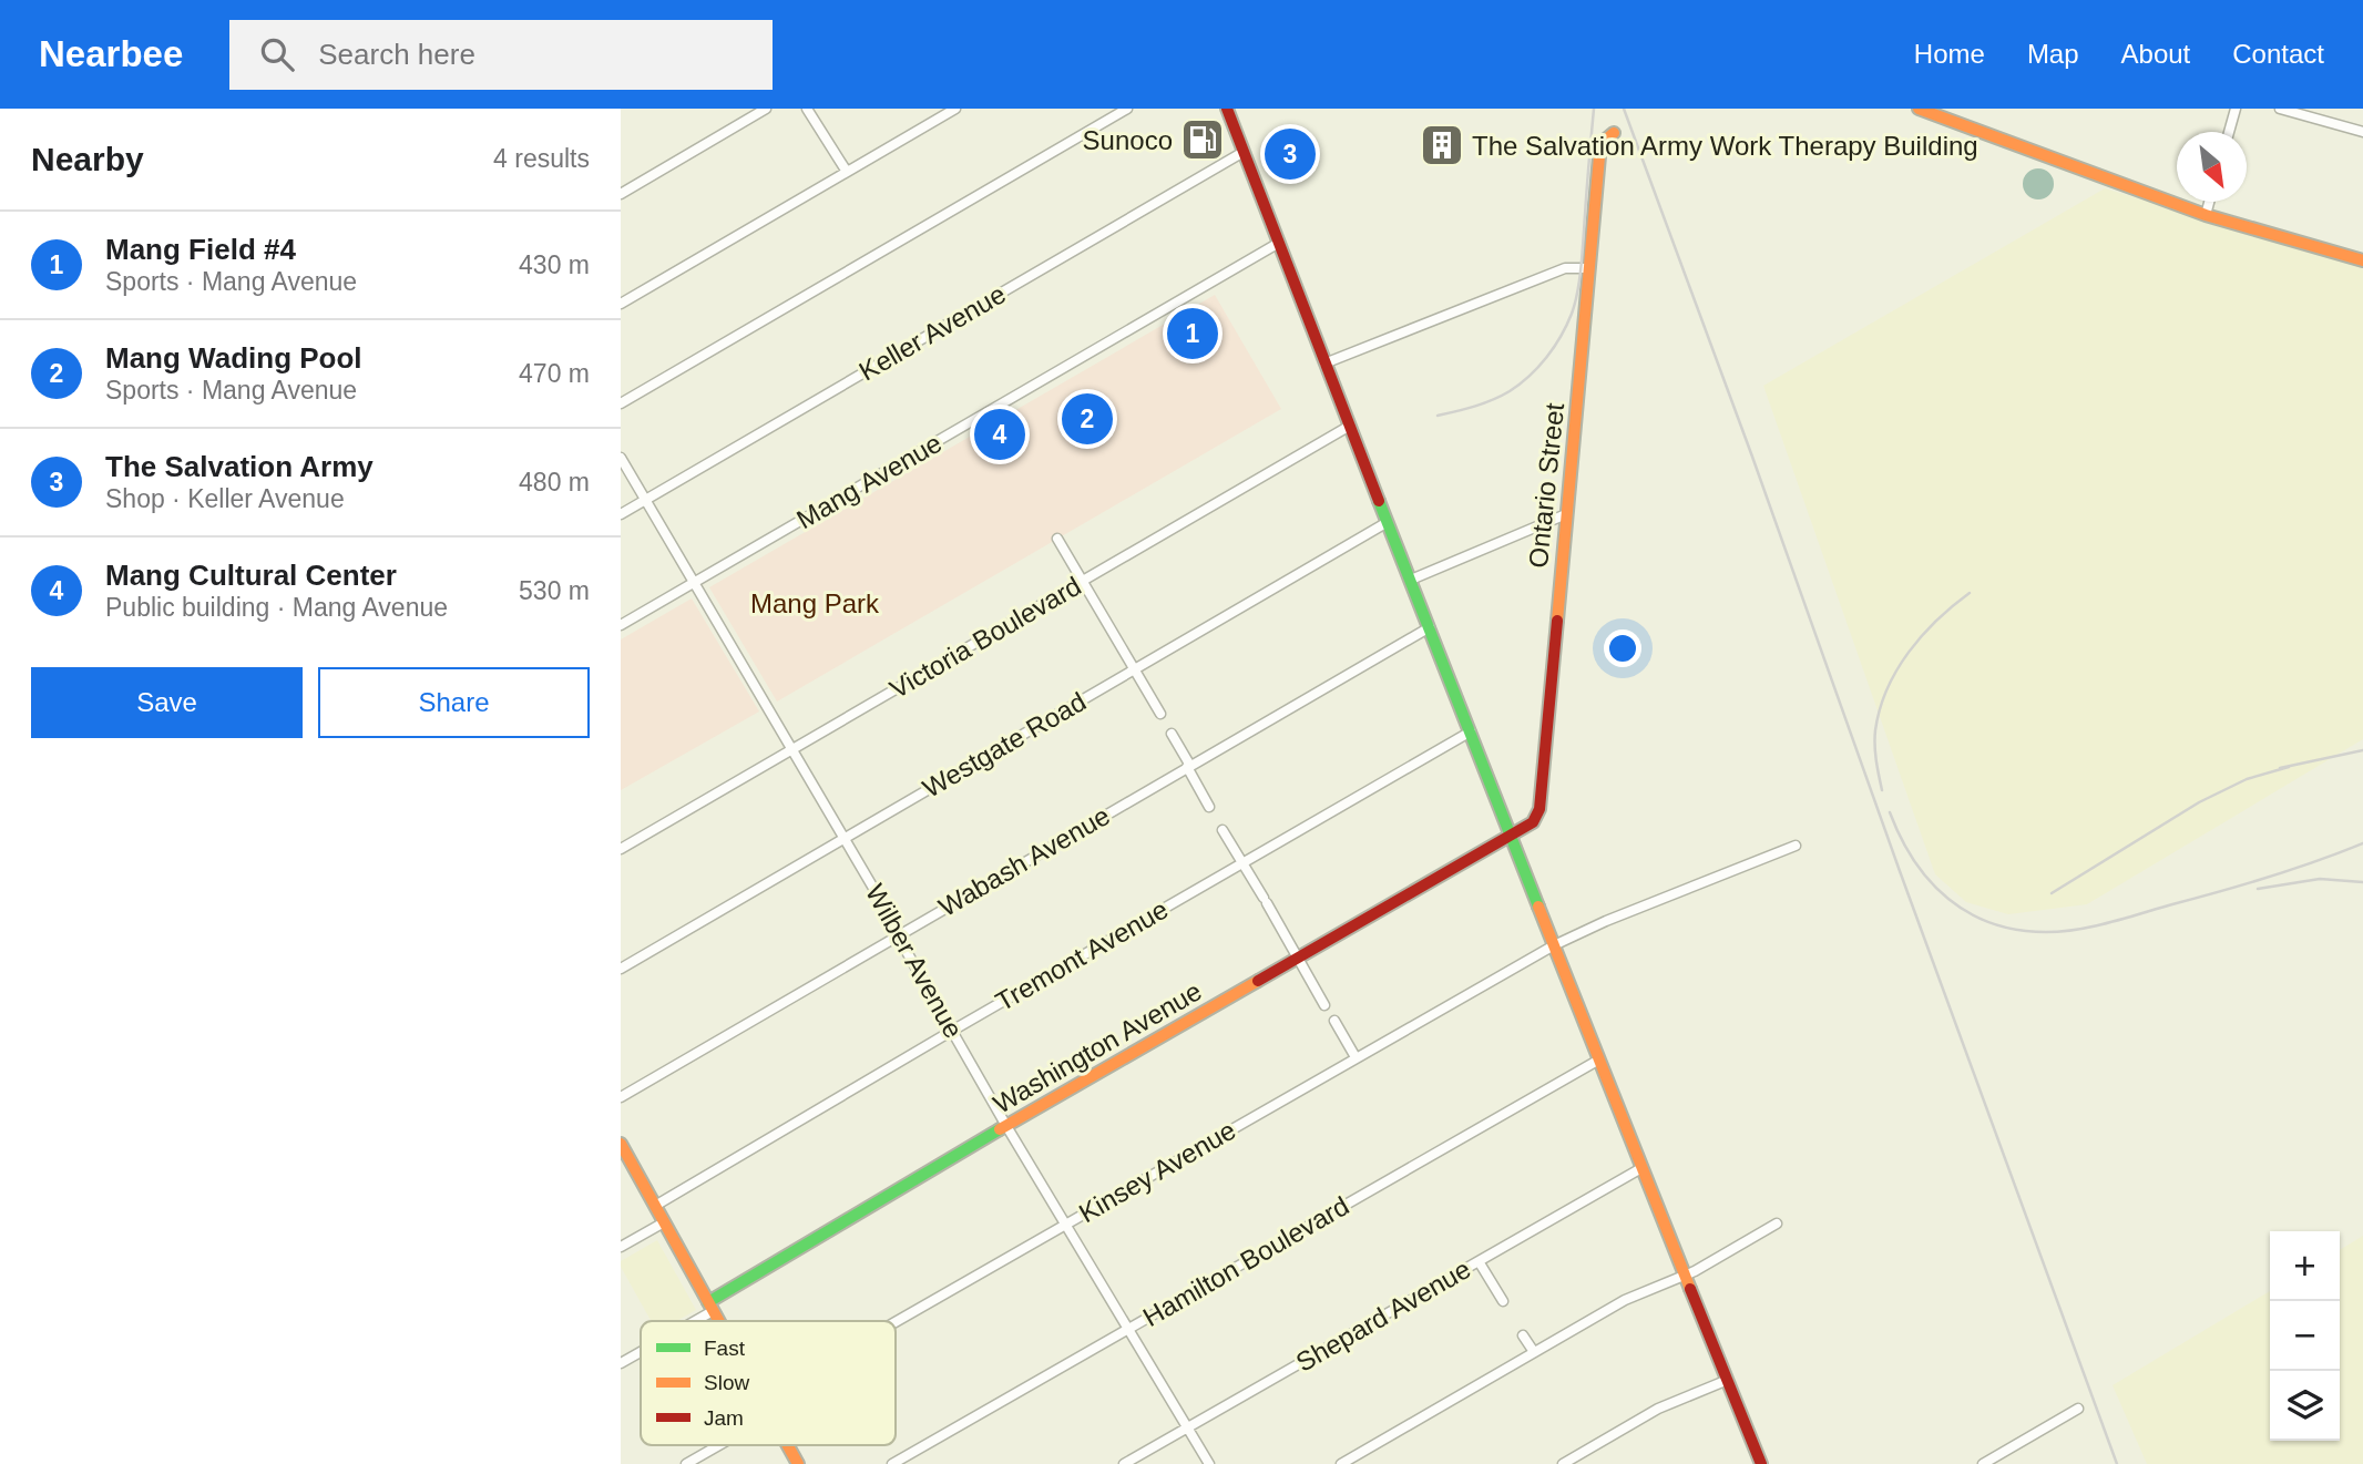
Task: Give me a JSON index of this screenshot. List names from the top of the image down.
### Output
{
  "streets": {
    "street": [
      "Keller Avenue",
      "Mang Avenue",
      "Ontario Street",
      "Victoria Boulevard",
      "Westgate Road",
      "Wabash Avenue",
      "Tremont Avenue",
      "Wilber Avenue",
      "Washington Avenue",
      "Kinsey Avenue",
      "Hamilton Boulevard",
      "Shepard Avenue"
    ]
  },
  "crossings": [
    ["Keller Avenue", "Wilber Avenue"],
    ["Mang Avenue", "Wilber Avenue"],
    ["Ontario Street", "Washington Avenue"],
    ["Victoria Boulevard", "Wilber Avenue"],
    ["Westgate Road", "Wilber Avenue"],
    ["Wabash Avenue", "Wilber Avenue"],
    ["Tremont Avenue", "Wilber Avenue"],
    ["Wilber Avenue", "Washington Avenue"],
    ["Wilber Avenue", "Kinsey Avenue"],
    ["Wilber Avenue", "Hamilton Boulevard"],
    ["Wilber Avenue", "Shepard Avenue"]
  ],
  "parks": ["Mang Park"],
  "places": {
    "fuel station": ["Sunoco"],
    "building": ["The Salvation Army Work Therapy Building"]
  },
  "legend": ["Fast", "Slow", "Jam"],
  "north": "bottom right",
  "page": {
    "header": "Nearbee",
    "search": "Search here",
    "nav": [
      "Home",
      "Map",
      "About",
      "Contact"
    ],
    "heading": ["Nearby", "4 results"],
    "pins": [
      "3",
      "1",
      "2",
      "4"
    ],
    "list": [
      {
        "mark": "1",
        "name": "Mang Field #4",
        "note": "Sports · Mang Avenue",
        "value": "430 m"
      },
      {
        "mark": "2",
        "name": "Mang Wading Pool",
        "note": "Sports · Mang Avenue",
        "value": "470 m"
      },
      {
        "mark": "3",
        "name": "The Salvation Army",
        "note": "Shop · Keller Avenue",
        "value": "480 m"
      },
      {
        "mark": "4",
        "name": "Mang Cultural Center",
        "note": "Public building · Mang Avenue",
        "value": "530 m"
      }
    ],
    "buttons": ["Save", "Share"],
    "map_buttons": ["+", "−"]
  }
}
